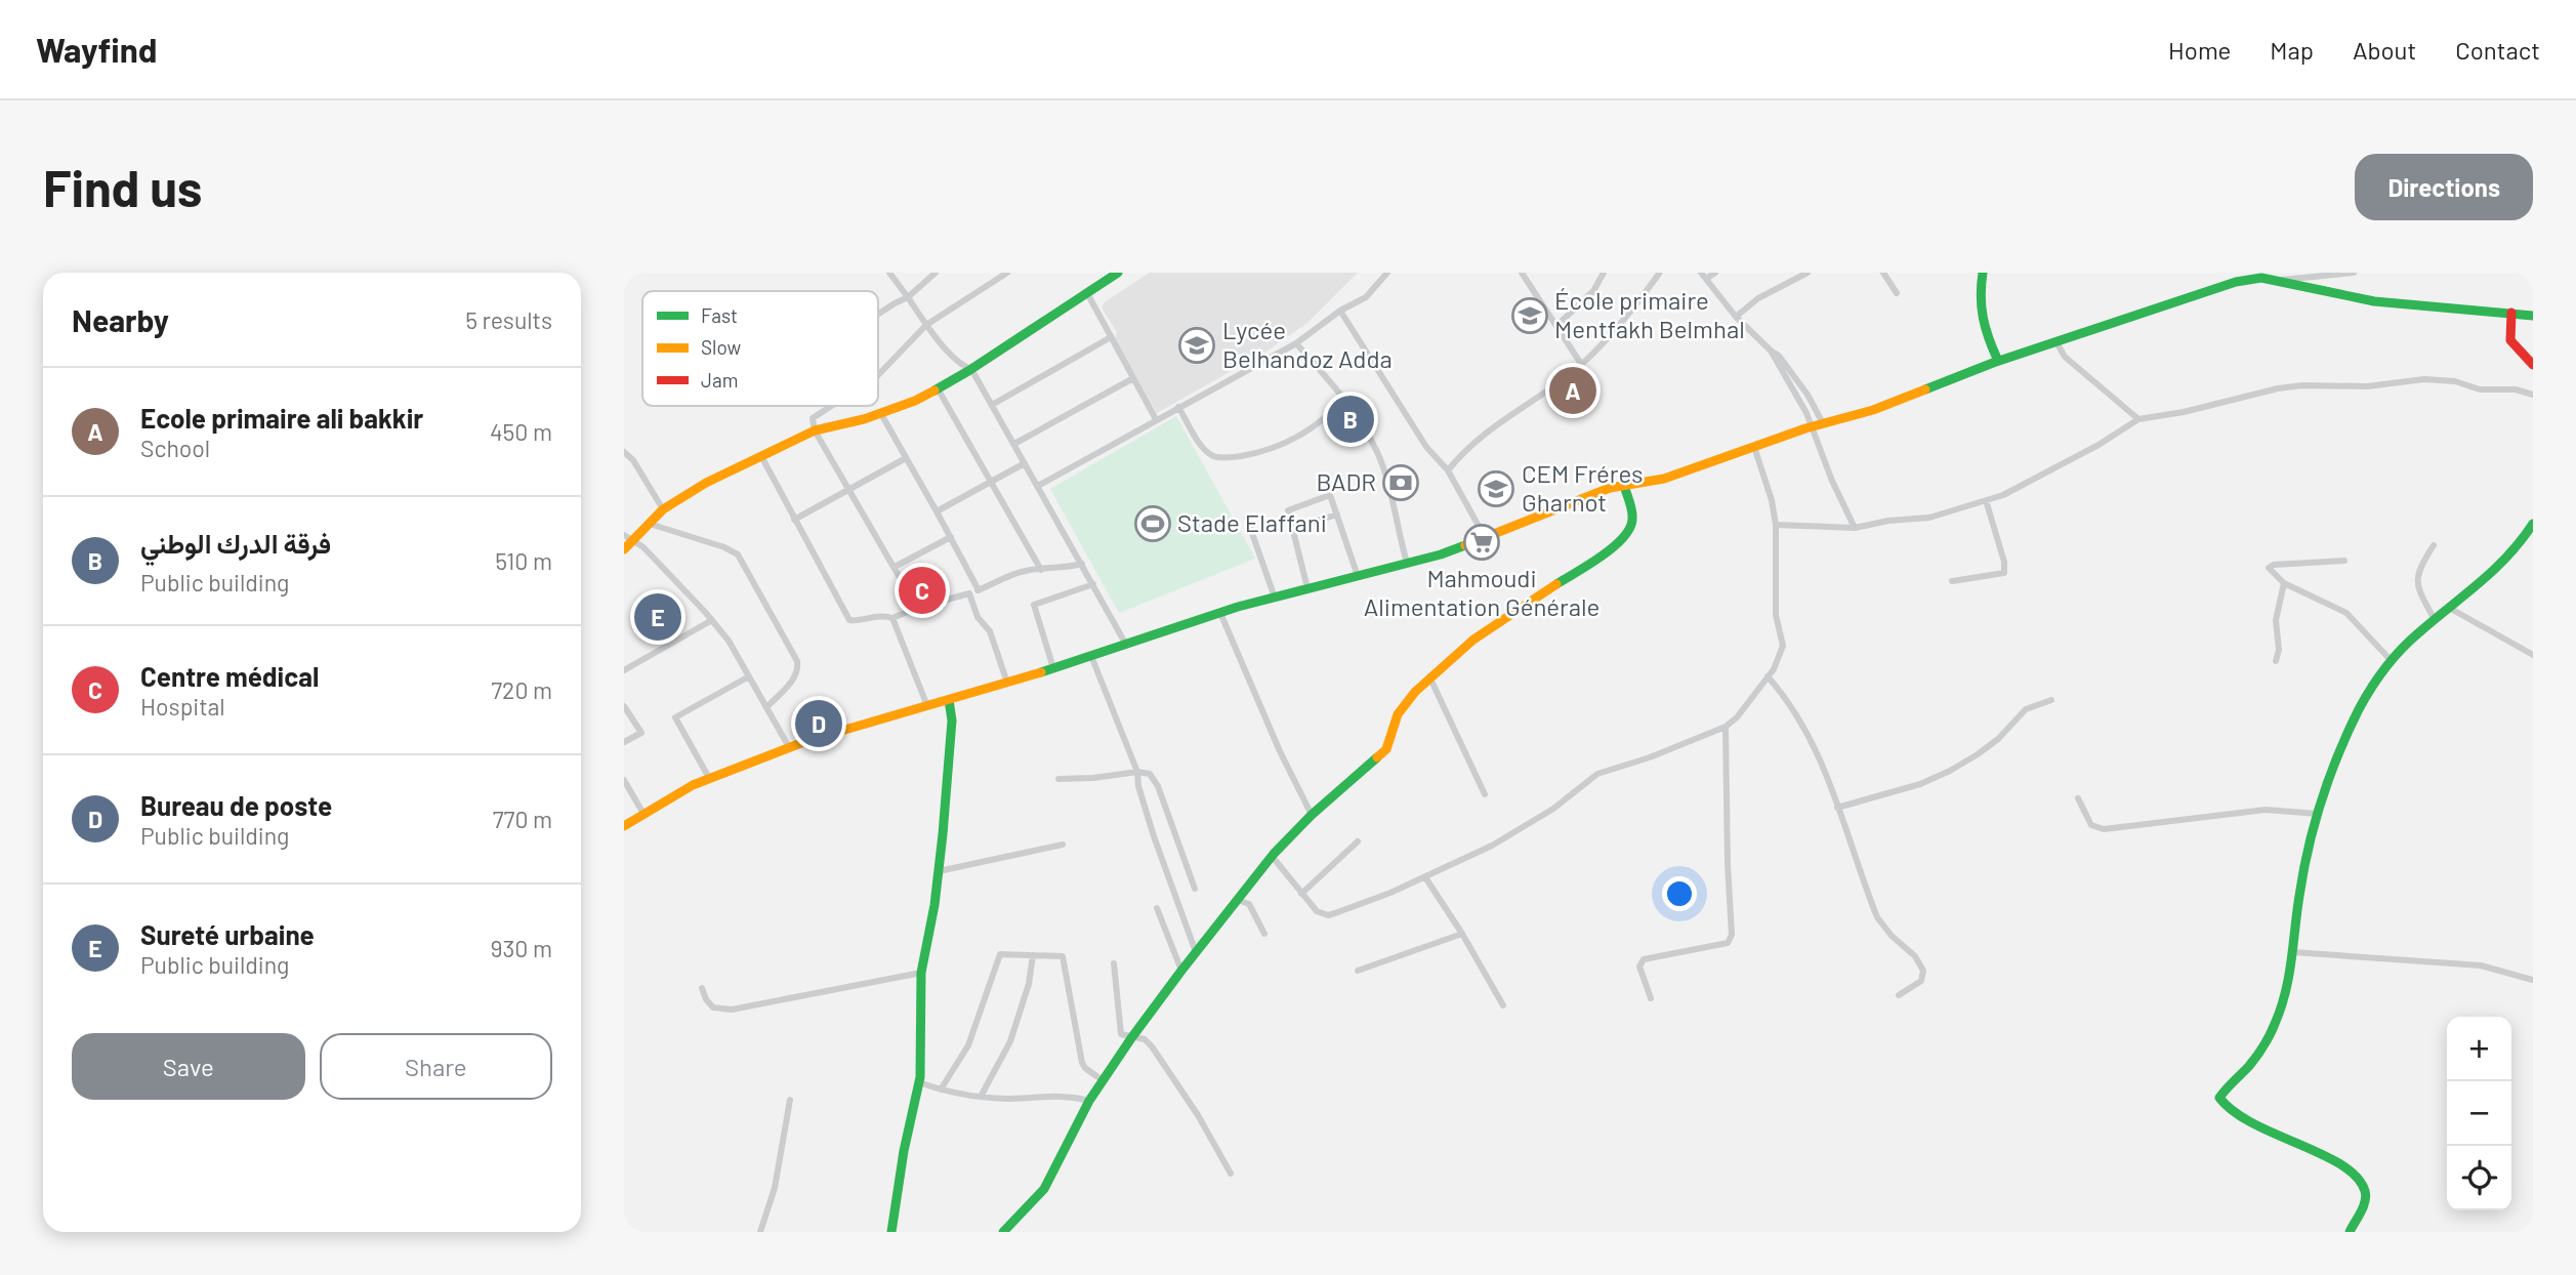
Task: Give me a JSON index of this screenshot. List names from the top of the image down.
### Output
{
  "places": {
    "school or university": ["École primaire Mentfakh Belmhal", "Lycée Belhandoz Adda", "CEM Fréres Gharnot"],
    "bank": ["BADR"],
    "sports": ["Stade Elaffani"],
    "supermarket": ["Mahmoudi Alimentation Générale"]
  },
  "legend": ["Fast", "Slow", "Jam"],
  "page": {
    "header": "Wayfind",
    "nav": [
      "Home",
      "Map",
      "About",
      "Contact"
    ],
    "buttons": [
      "Directions",
      ["Save", "Share"]
    ],
    "title": "Find us",
    "heading": ["Nearby", "5 results"],
    "pins": [
      "A",
      "B",
      "C",
      "E",
      "D"
    ],
    "list": [
      {
        "mark": "A",
        "name": "Ecole primaire ali bakkir",
        "note": "School",
        "value": "450 m"
      },
      {
        "mark": "B",
        "name": "فرقة الدرك الوطني",
        "note": "Public building",
        "value": "510 m"
      },
      {
        "mark": "C",
        "name": "Centre médical",
        "note": "Hospital",
        "value": "720 m"
      },
      {
        "mark": "D",
        "name": "Bureau de poste",
        "note": "Public building",
        "value": "770 m"
      },
      {
        "mark": "E",
        "name": "Sureté urbaine",
        "note": "Public building",
        "value": "930 m"
      }
    ],
    "map_buttons": ["+", "−"]
  }
}
